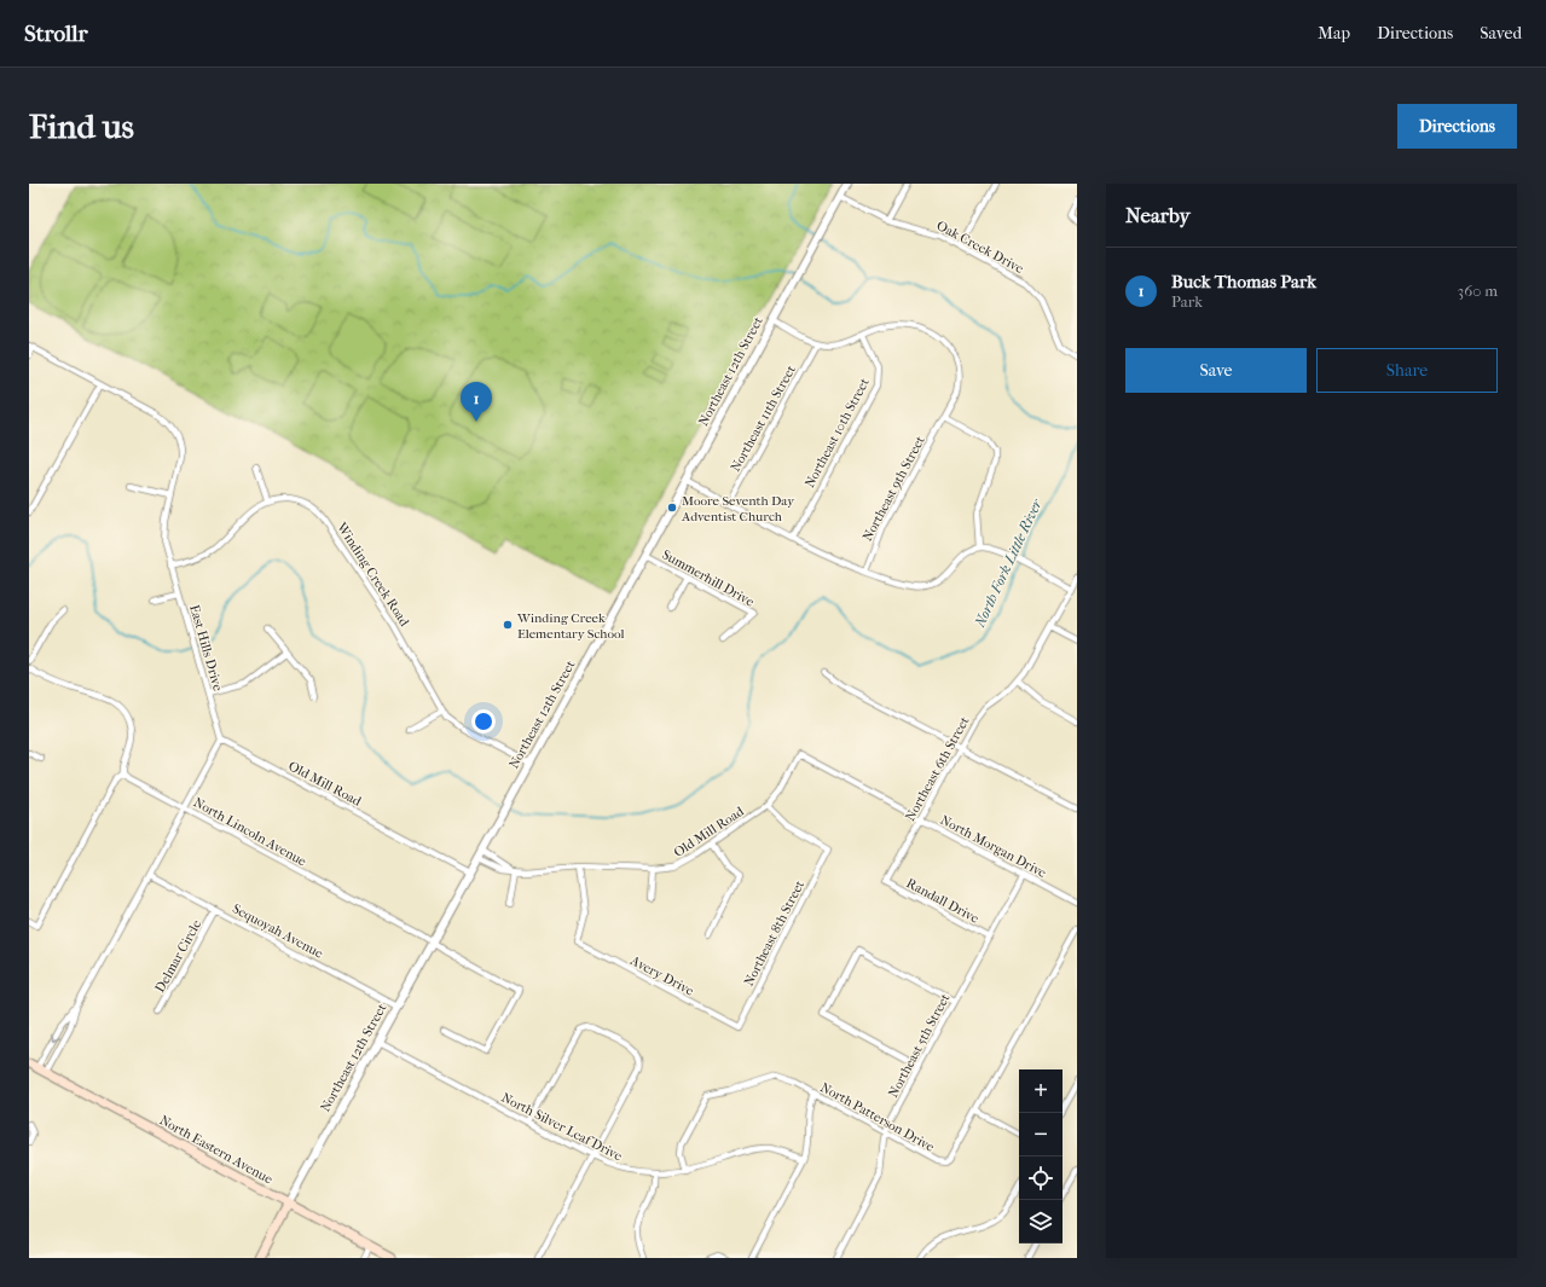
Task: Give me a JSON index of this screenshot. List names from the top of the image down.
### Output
{
  "streets": {
    "main road": ["Northeast 12th Street", "North Eastern Avenue"],
    "street": [
      "Oak Creek Drive",
      "Northeast 11th Street",
      "Northeast 10th Street",
      "Northeast 9th Street",
      "Winding Creek Road",
      "Summerhill Drive",
      "East Hills Drive",
      "Northeast 6th Street",
      "Old Mill Road",
      "North Lincoln Avenue",
      "North Morgan Drive",
      "Randall Drive",
      "Sequoyah Avenue",
      "Northeast 8th Street",
      "Delmar Circle",
      "Avery Drive",
      "Northeast 5th Street",
      "North Patterson Drive",
      "North Silver Leaf Drive"
    ]
  },
  "crossings": [
    ["Oak Creek Drive", "Northeast 12th Street"],
    ["Northeast 12th Street", "Winding Creek Road"],
    ["Northeast 12th Street", "Summerhill Drive"],
    ["Northeast 12th Street", "Old Mill Road"],
    ["Northeast 12th Street", "North Lincoln Avenue"],
    ["Northeast 12th Street", "Sequoyah Avenue"],
    ["Northeast 12th Street", "North Silver Leaf Drive"],
    ["Northeast 12th Street", "North Eastern Avenue"],
    ["Northeast 11th Street", "Northeast 9th Street"],
    ["Northeast 10th Street", "Northeast 9th Street"],
    ["East Hills Drive", "Old Mill Road"],
    ["Northeast 6th Street", "North Morgan Drive"],
    ["Northeast 6th Street", "Randall Drive"],
    ["Old Mill Road", "North Morgan Drive"],
    ["Old Mill Road", "Northeast 8th Street"],
    ["Old Mill Road", "Avery Drive"],
    ["North Morgan Drive", "Northeast 5th Street"],
    ["Randall Drive", "Northeast 5th Street"],
    ["Sequoyah Avenue", "Delmar Circle"],
    ["Northeast 8th Street", "Avery Drive"],
    ["Northeast 5th Street", "North Patterson Drive"],
    ["North Patterson Drive", "North Silver Leaf Drive"]
  ],
  "water": ["North Fork Little River"],
  "places": ["Moore Seventh Day Adventist Church", "Winding Creek Elementary School"],
  "page": {
    "header": "Strollr",
    "nav": ["Map", "Directions", "Saved"],
    "buttons": [
      "Directions",
      ["Save", "Share"]
    ],
    "title": "Find us",
    "heading": "Nearby",
    "list": [
      {
        "mark": "1",
        "name": "Buck Thomas Park",
        "note": "Park",
        "value": "360 m"
      }
    ],
    "pins": "1",
    "map_buttons": ["+", "−"]
  }
}
